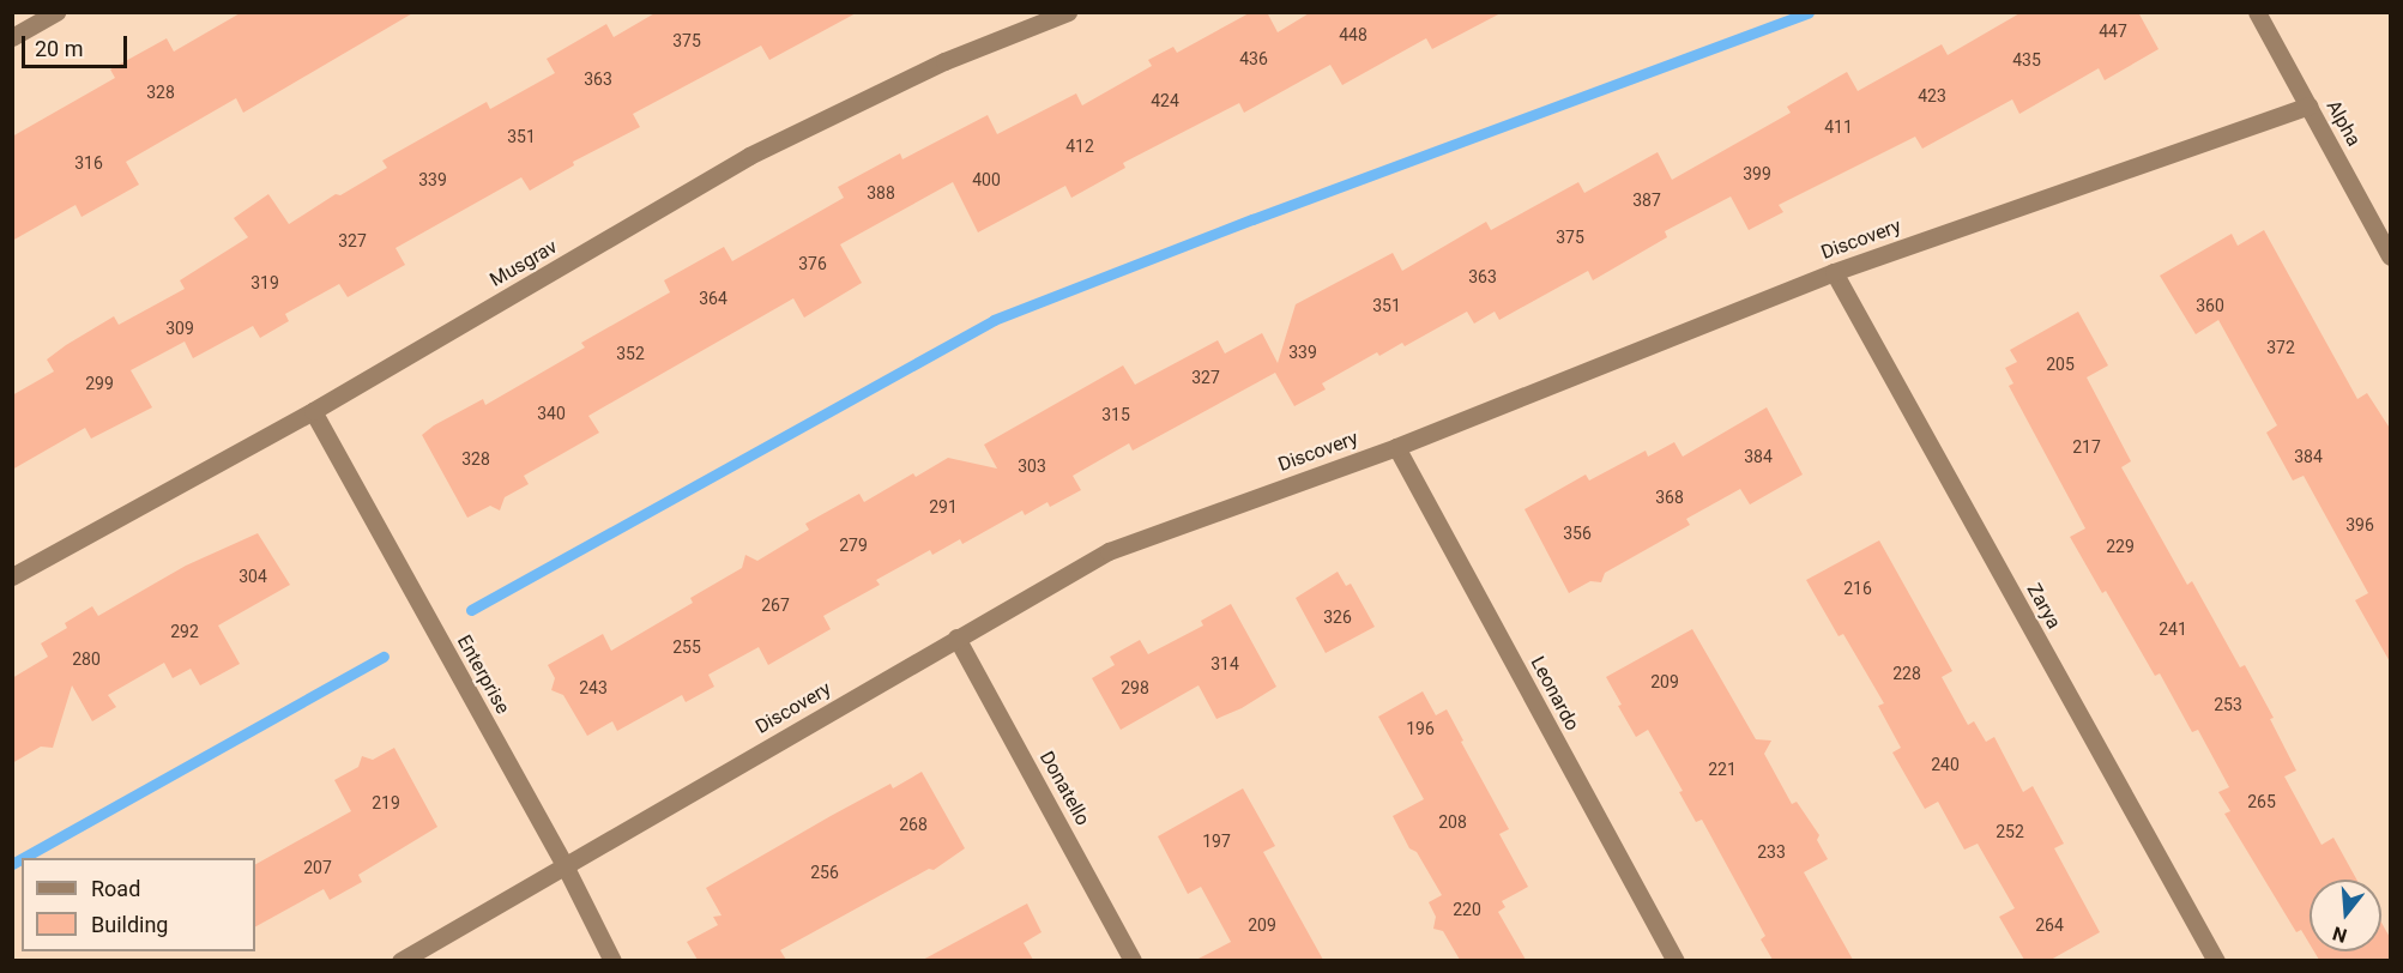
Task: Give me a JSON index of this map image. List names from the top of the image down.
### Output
{
  "streets": {
    "street": [
      "Alpha",
      "Discovery",
      "Musgrav",
      "Zarya",
      "Enterprise",
      "Leonardo",
      "Donatello"
    ]
  },
  "crossings": [
    ["Alpha", "Discovery"],
    ["Discovery", "Zarya"],
    ["Discovery", "Enterprise"],
    ["Discovery", "Leonardo"],
    ["Discovery", "Donatello"],
    ["Musgrav", "Enterprise"]
  ],
  "house_numbers": [
    "447",
    "448",
    "375",
    "436",
    "435",
    "363",
    "328",
    "423",
    "424",
    "411",
    "351",
    "412",
    "316",
    "399",
    "339",
    "400",
    "388",
    "387",
    "375",
    "327",
    "376",
    "363",
    "319",
    "364",
    "351",
    "360",
    "309",
    "372",
    "339",
    "352",
    "205",
    "327",
    "299",
    "340",
    "315",
    "217",
    "384",
    "384",
    "328",
    "303",
    "368",
    "291",
    "396",
    "356",
    "279",
    "229",
    "304",
    "216",
    "267",
    "326",
    "241",
    "292",
    "255",
    "280",
    "314",
    "228",
    "209",
    "243",
    "298",
    "253",
    "196",
    "240",
    "221",
    "265",
    "219",
    "208",
    "268",
    "252",
    "197",
    "233",
    "207",
    "256",
    "220",
    "209",
    "264"
  ],
  "legend": ["Road", "Building"],
  "scale_bar": "20 m",
  "north": "bottom"
}
